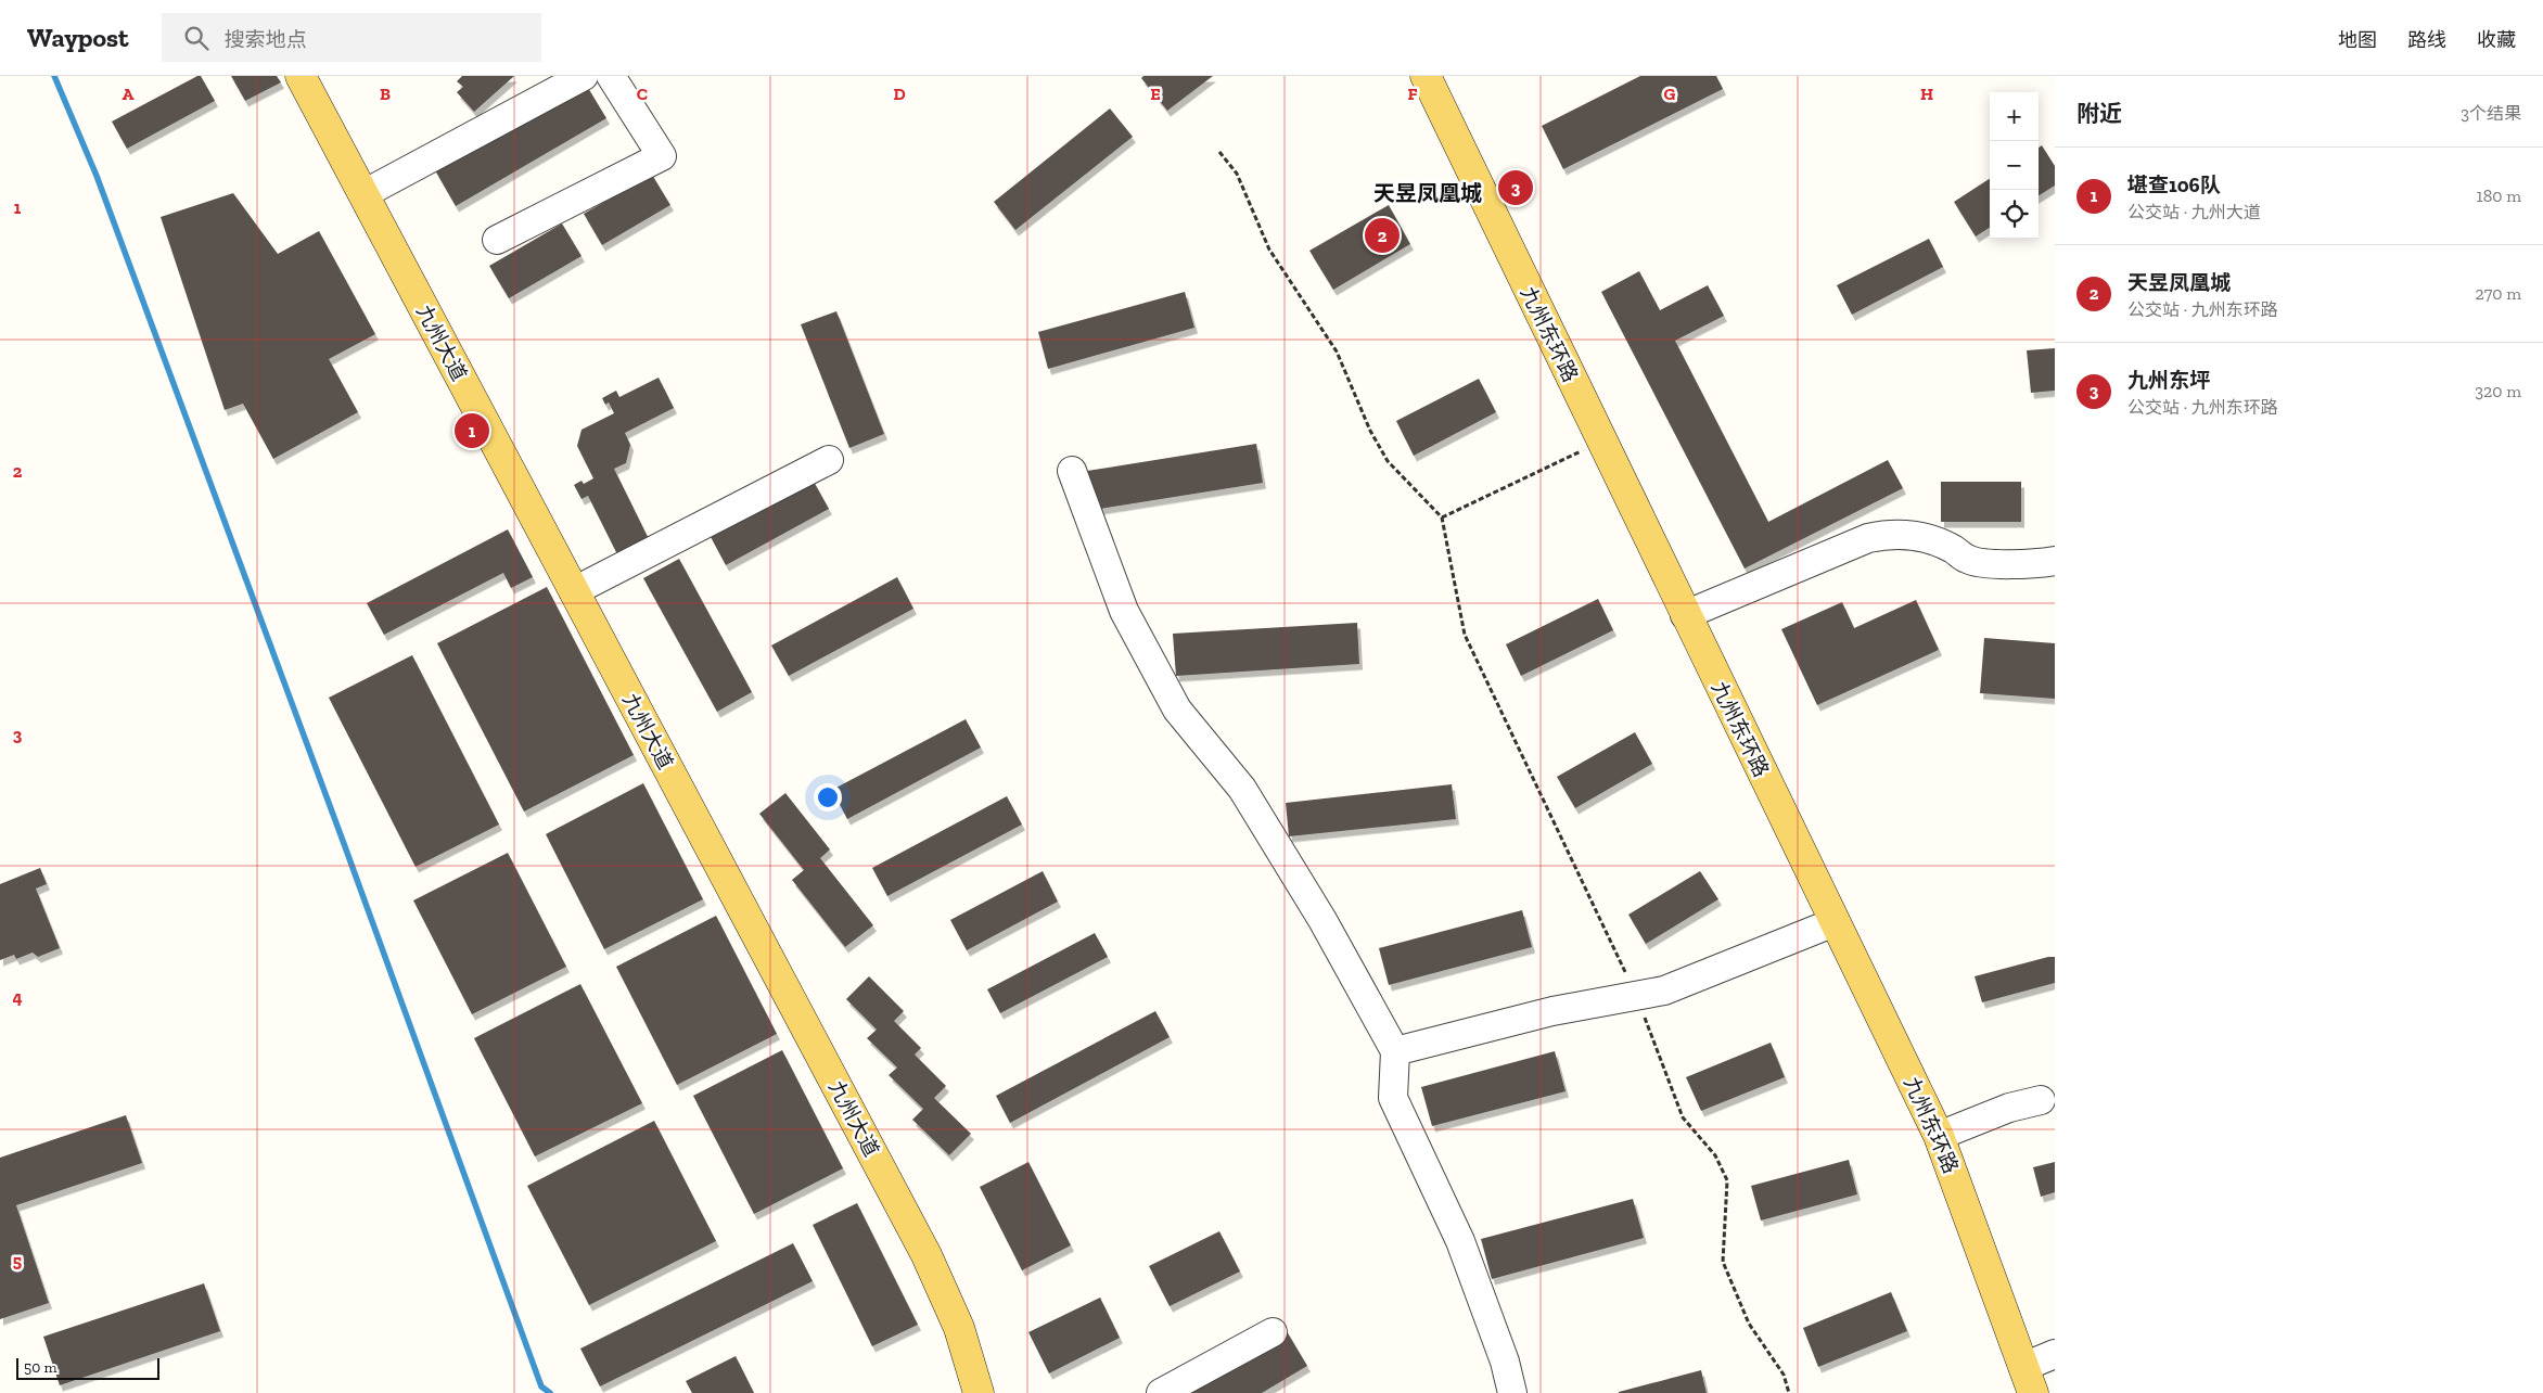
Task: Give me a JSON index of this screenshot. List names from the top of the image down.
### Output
{
  "streets": {
    "main road": ["九州东环路", "九州大道"]
  },
  "districts": ["天昱凤凰城"],
  "scale_bar": "50 m",
  "page": {
    "header": "Waypost",
    "search": "搜索地点",
    "nav": ["地图", "路线", "收藏"],
    "heading": ["附近", "3个结果"],
    "map_buttons": ["+", "−"],
    "list": [
      {
        "mark": "1",
        "name": "堪查106队",
        "note": "公交站 · 九州大道",
        "value": "180 m"
      },
      {
        "mark": "2",
        "name": "天昱凤凰城",
        "note": "公交站 · 九州东环路",
        "value": "270 m"
      },
      {
        "mark": "3",
        "name": "九州东坪",
        "note": "公交站 · 九州东环路",
        "value": "320 m"
      }
    ],
    "pins": ["3", "2", "1"],
    "scale": "50 m"
  },
  "grid": {
    "columns": [
      "A",
      "B",
      "C",
      "D",
      "E",
      "F",
      "G",
      "H"
    ],
    "rows": [
      "1",
      "2",
      "3",
      "4",
      "5"
    ]
  }
}
